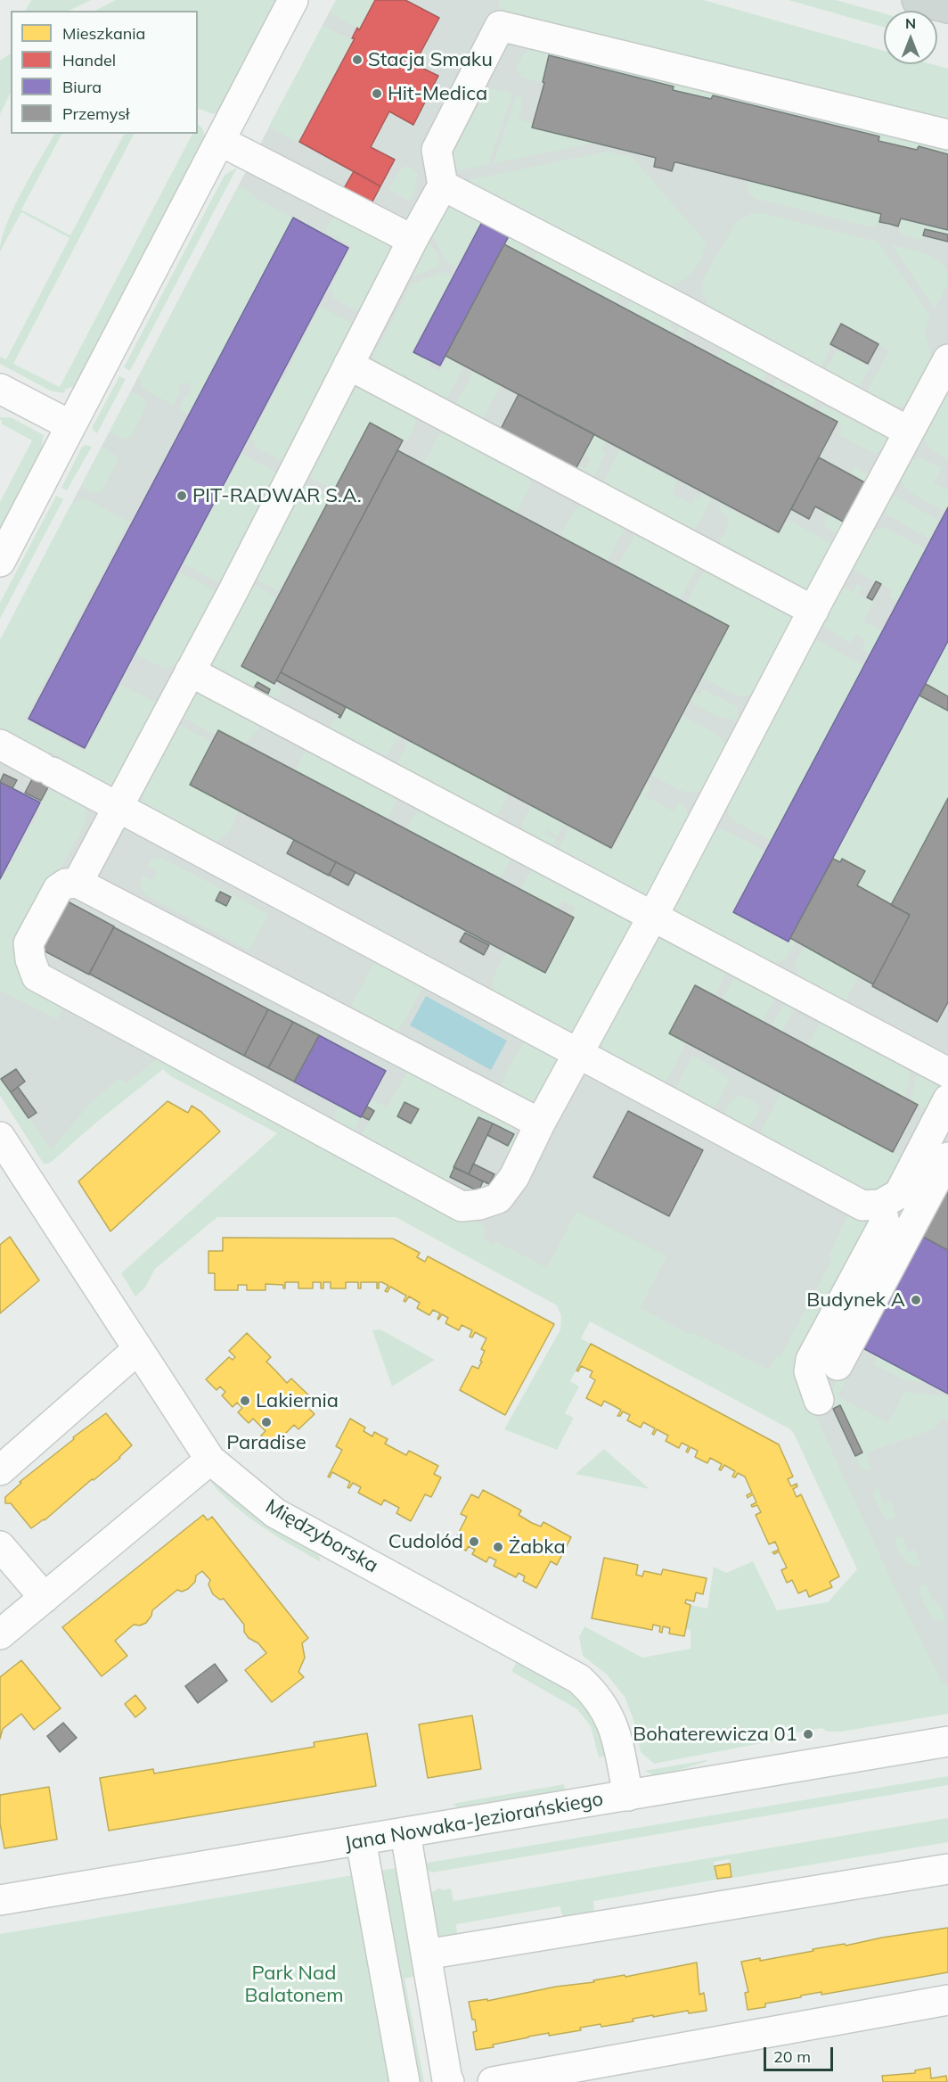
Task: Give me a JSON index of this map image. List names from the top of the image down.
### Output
{
  "streets": {
    "street": ["Międzyborska", "Jana Nowaka-Jeziorańskiego"]
  },
  "crossings": [
    ["Międzyborska", "Jana Nowaka-Jeziorańskiego"]
  ],
  "parks": ["Park Nad Balatonem"],
  "places": [
    "Stacja Smaku",
    "Hit-Medica",
    "PIT-RADWAR S.A.",
    "Budynek A",
    "Lakiernia",
    "Paradise",
    "Cudolód",
    "Żabka",
    "Bohaterewicza 01"
  ],
  "legend": [
    "Mieszkania",
    "Handel",
    "Biura",
    "Przemysł"
  ],
  "scale_bar": "20 m",
  "north": "top"
}
